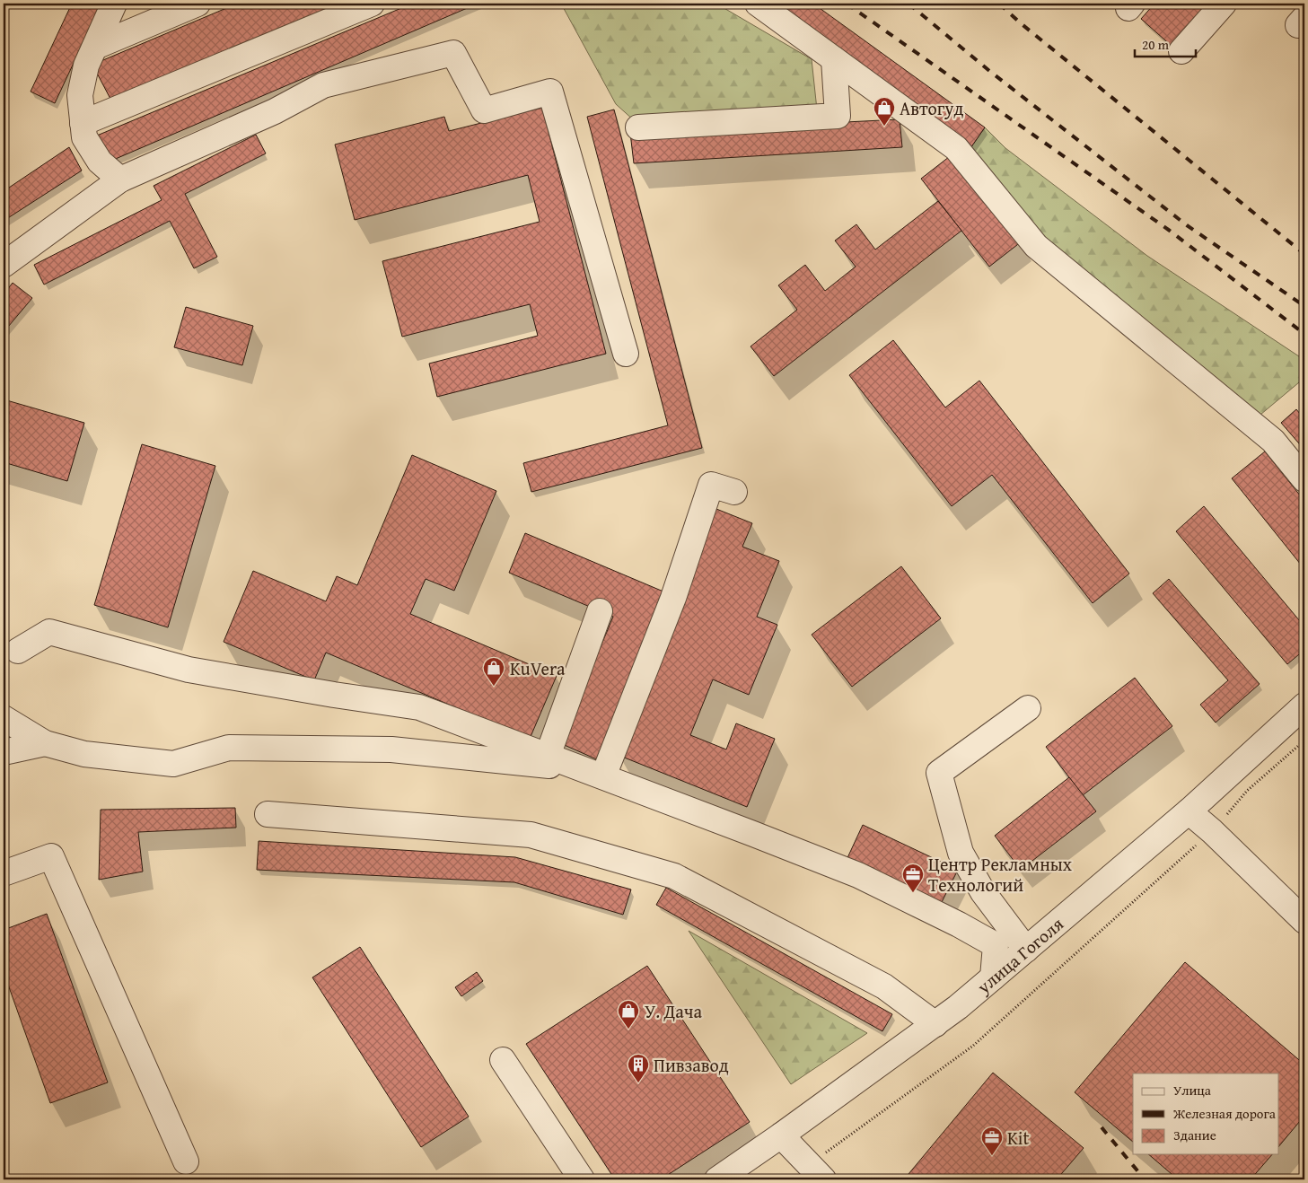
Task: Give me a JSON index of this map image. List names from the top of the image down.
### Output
{
  "streets": {
    "street": ["улица Гоголя"]
  },
  "places": {
    "shop": ["Автогуд", "KuVera", "У. Дача"],
    "office": ["Центр Рекламных Технологий", "Kit"],
    "building": ["Пивзавод"]
  },
  "legend": ["Улица", "Железная дорога", "Здание"],
  "scale_bar": "20 m"
}
